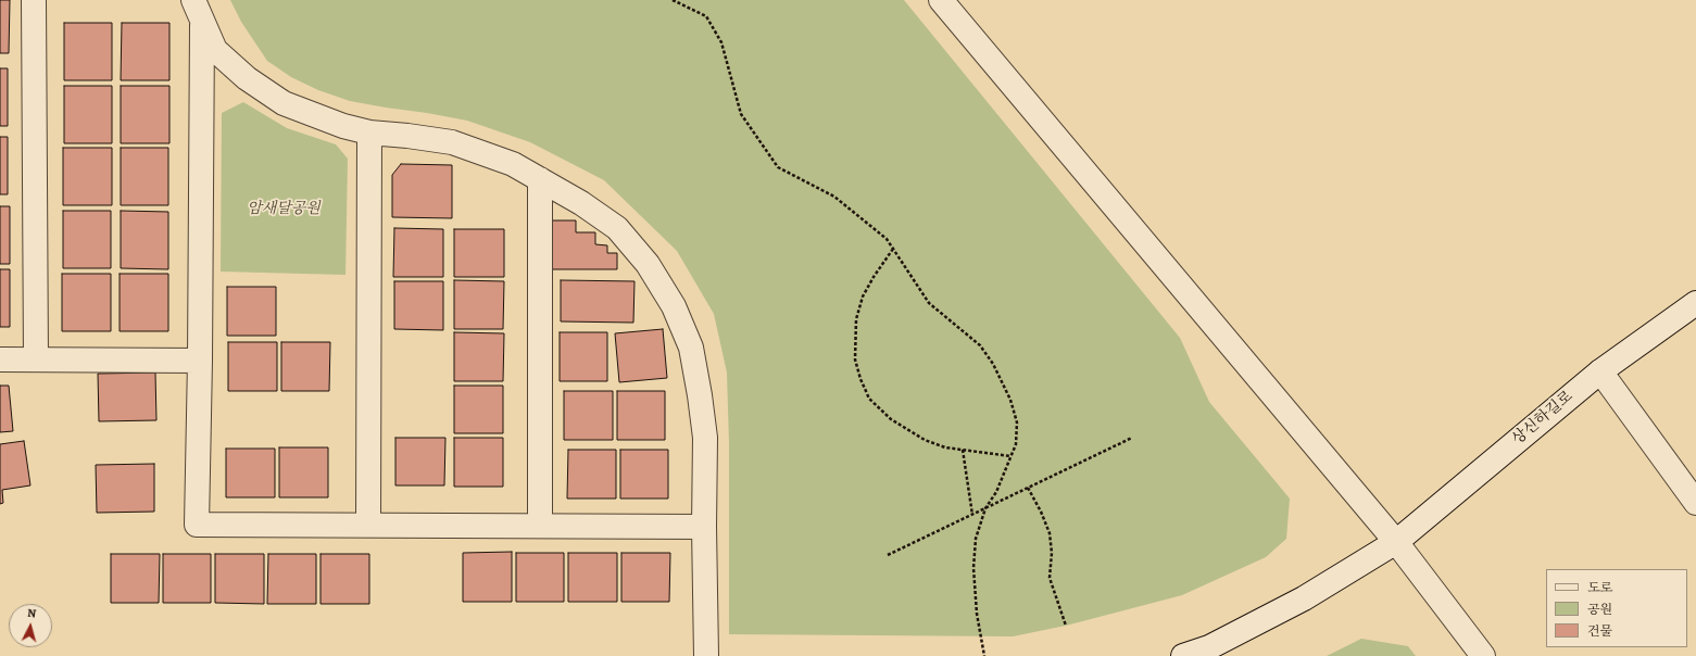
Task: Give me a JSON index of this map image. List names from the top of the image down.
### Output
{
  "streets": {
    "street": ["상신하길로"]
  },
  "parks": ["암새달공원"],
  "legend": ["도로", "공원", "건물"],
  "north": "top"
}
